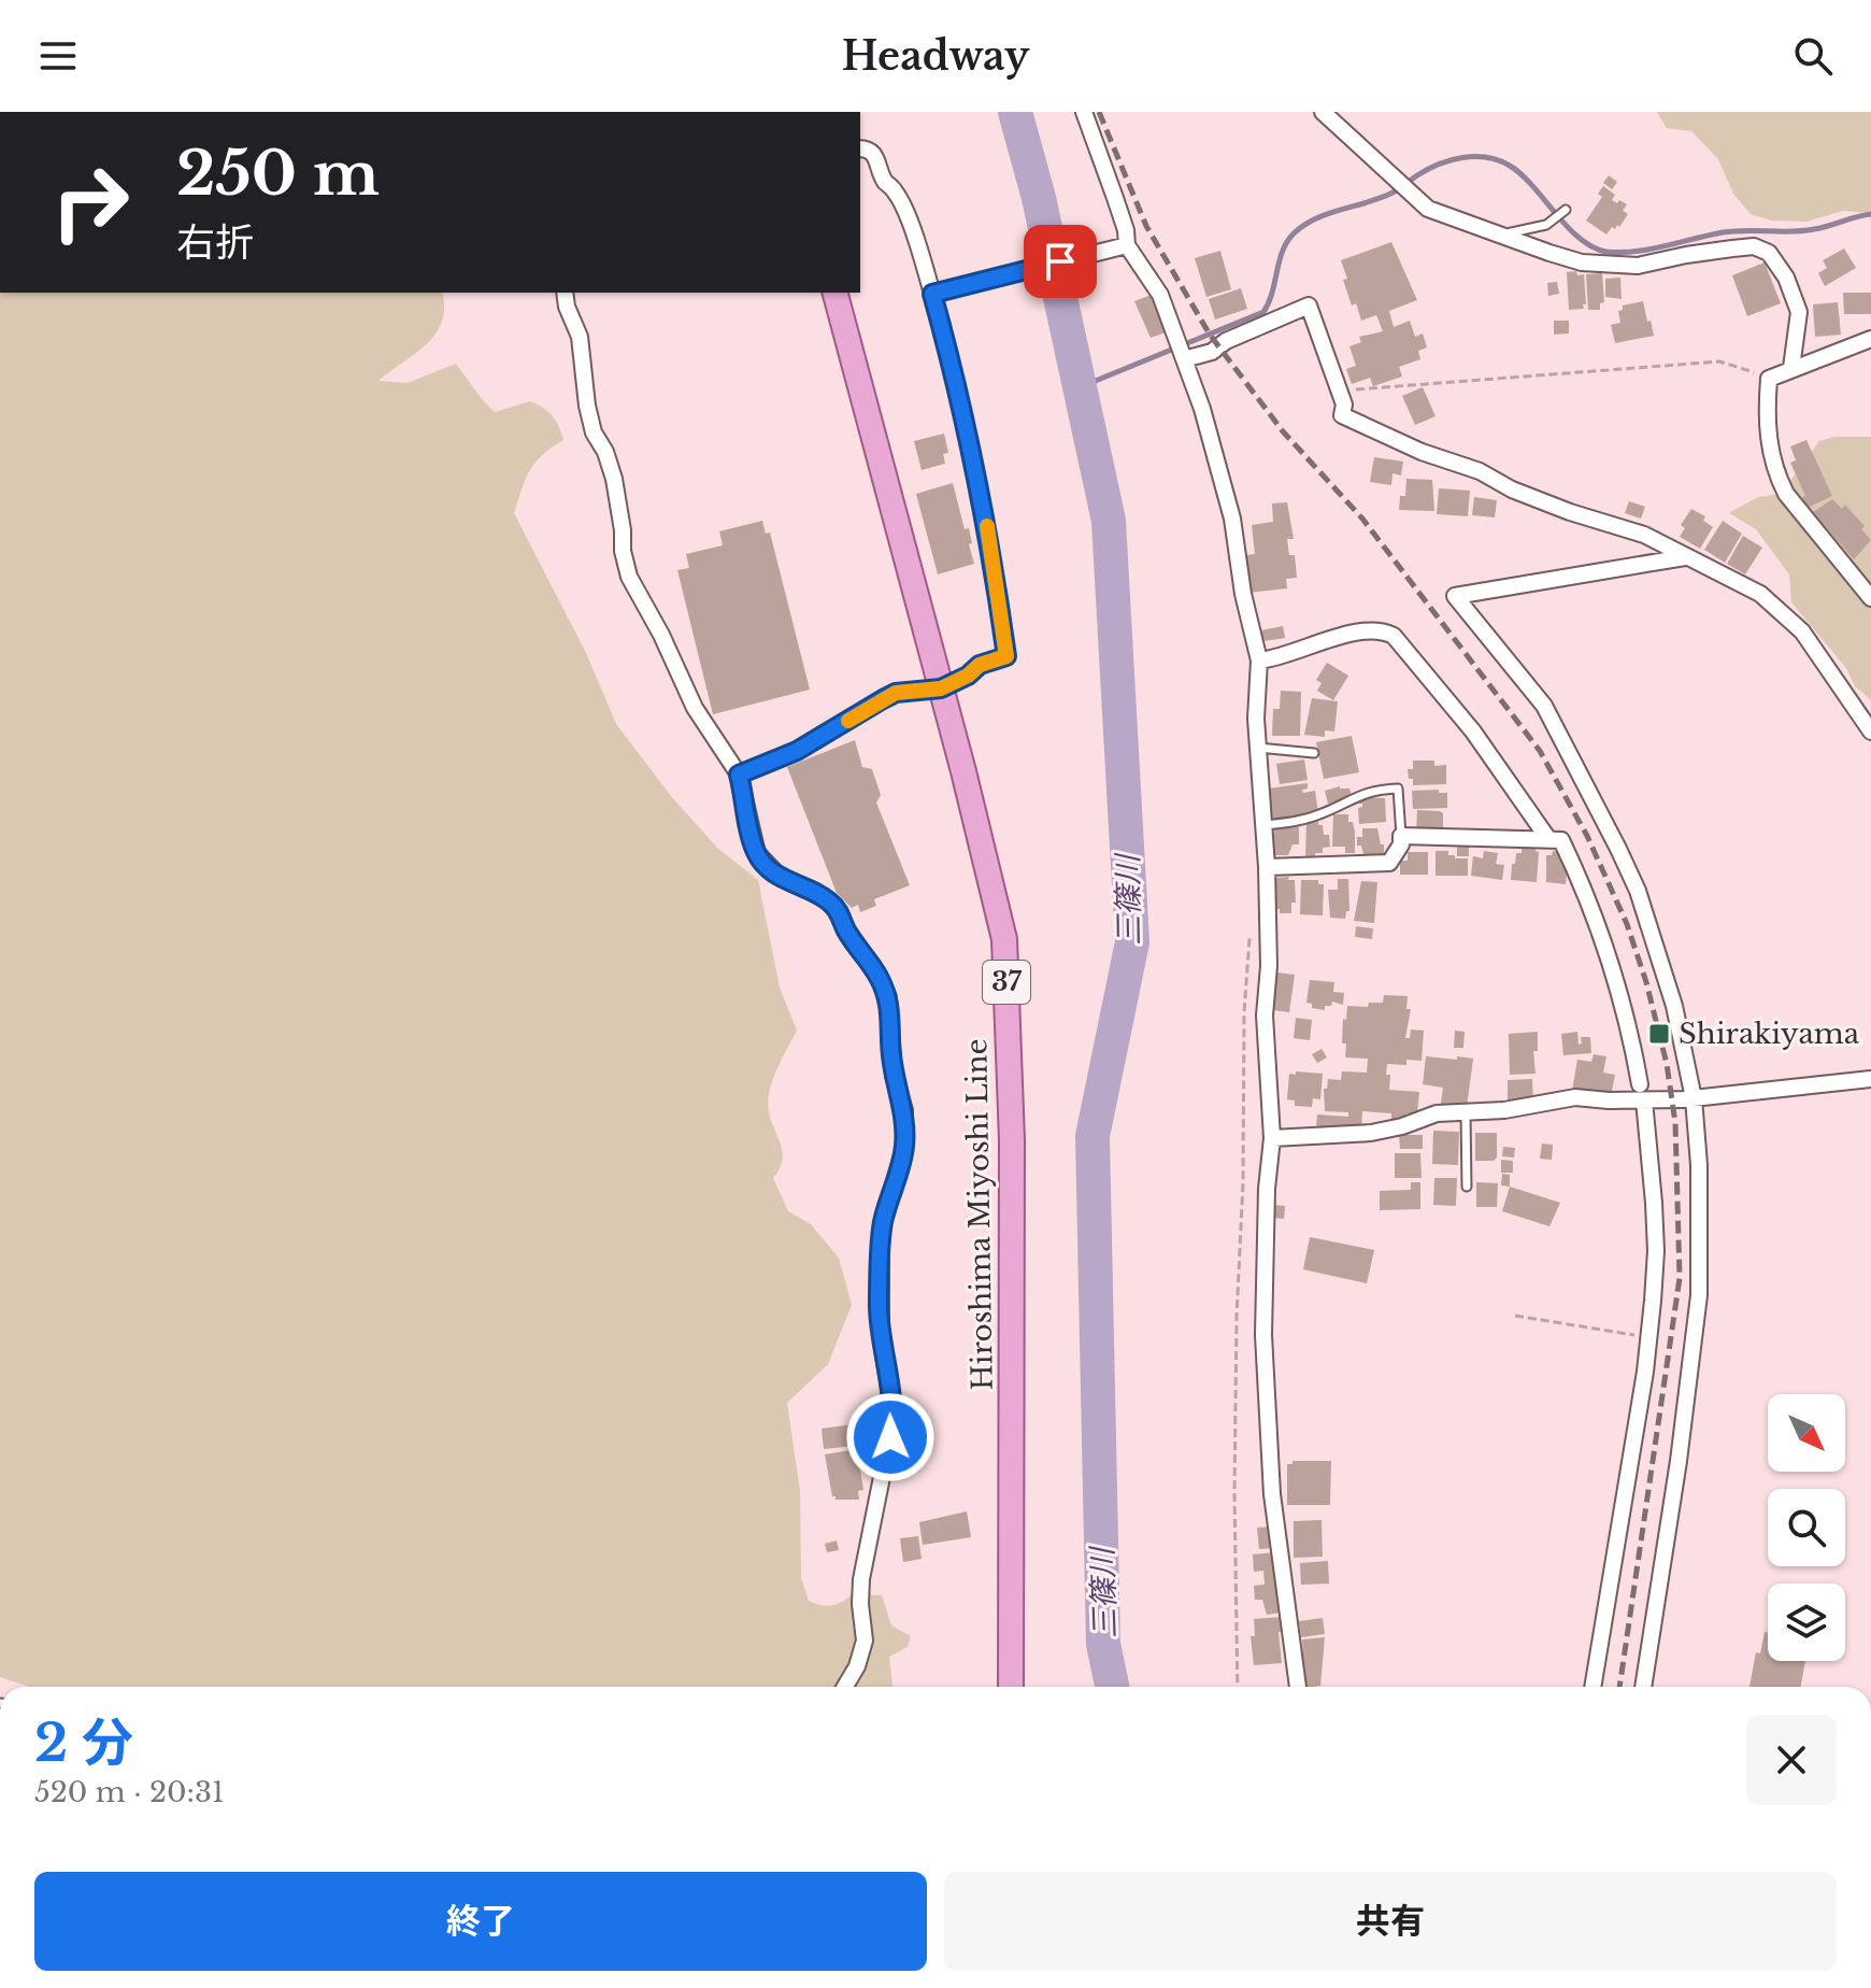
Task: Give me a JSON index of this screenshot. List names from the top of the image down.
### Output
{
  "streets": {
    "main road": ["37", "Hiroshima Miyoshi Line"]
  },
  "water": ["三篠川"],
  "places": {
    "transit": ["Shirakiyama"]
  },
  "north": "bottom right",
  "page": {
    "header": "Headway",
    "turn": ["250 m", "右折"],
    "heading": ["2 分", "520 m · 20:31"],
    "buttons": ["終了", "共有"]
  }
}
